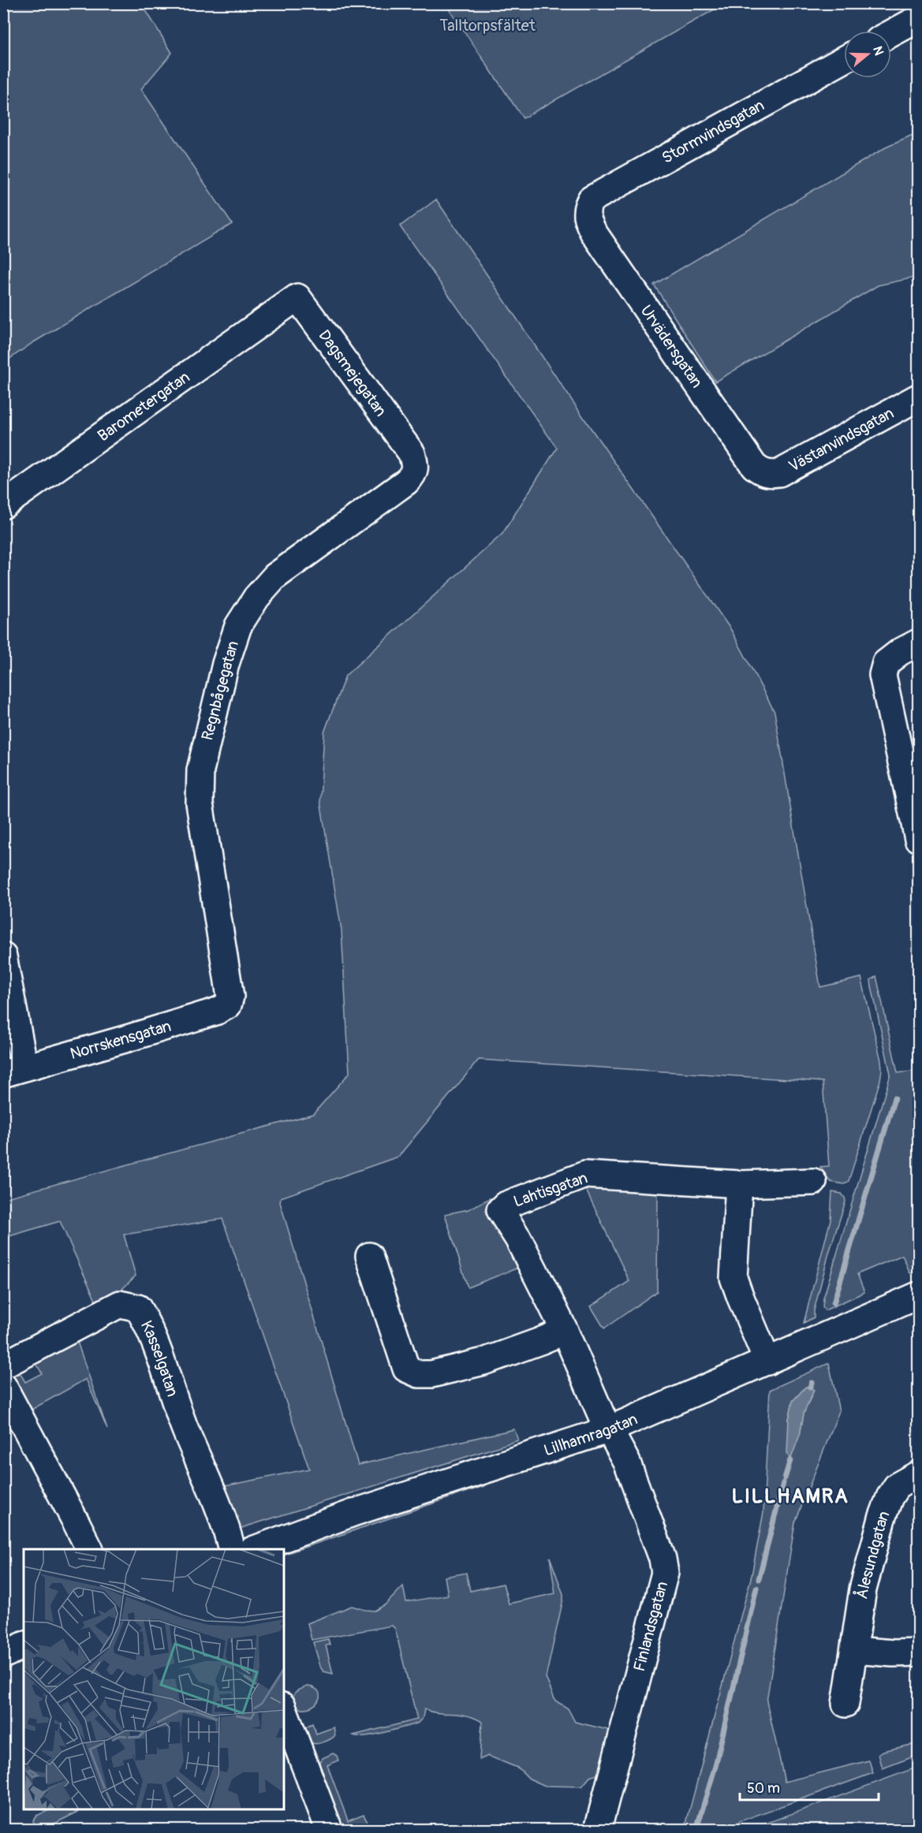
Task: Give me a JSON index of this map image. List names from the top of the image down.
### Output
{
  "streets": {
    "street": [
      "Stormvindsgatan",
      "Urvädersgatan",
      "Dagsmejegatan",
      "Barometergatan",
      "Västanvindsgatan",
      "Regnbågegatan",
      "Norrskensgatan",
      "Lahtisgatan",
      "Kasselgatan",
      "Lillhamragatan",
      "Ålesundgatan",
      "Finlandsgatan"
    ]
  },
  "crossings": [
    ["Stormvindsgatan", "Urvädersgatan"],
    ["Urvädersgatan", "Västanvindsgatan"],
    ["Dagsmejegatan", "Barometergatan"],
    ["Dagsmejegatan", "Regnbågegatan"],
    ["Regnbågegatan", "Norrskensgatan"],
    ["Lahtisgatan", "Lillhamragatan"],
    ["Lahtisgatan", "Finlandsgatan"],
    ["Lillhamragatan", "Finlandsgatan"]
  ],
  "districts": ["LILLHAMRA"],
  "parks": ["Talltorpsfältet"],
  "scale_bar": "50 m",
  "north": "right"
}
